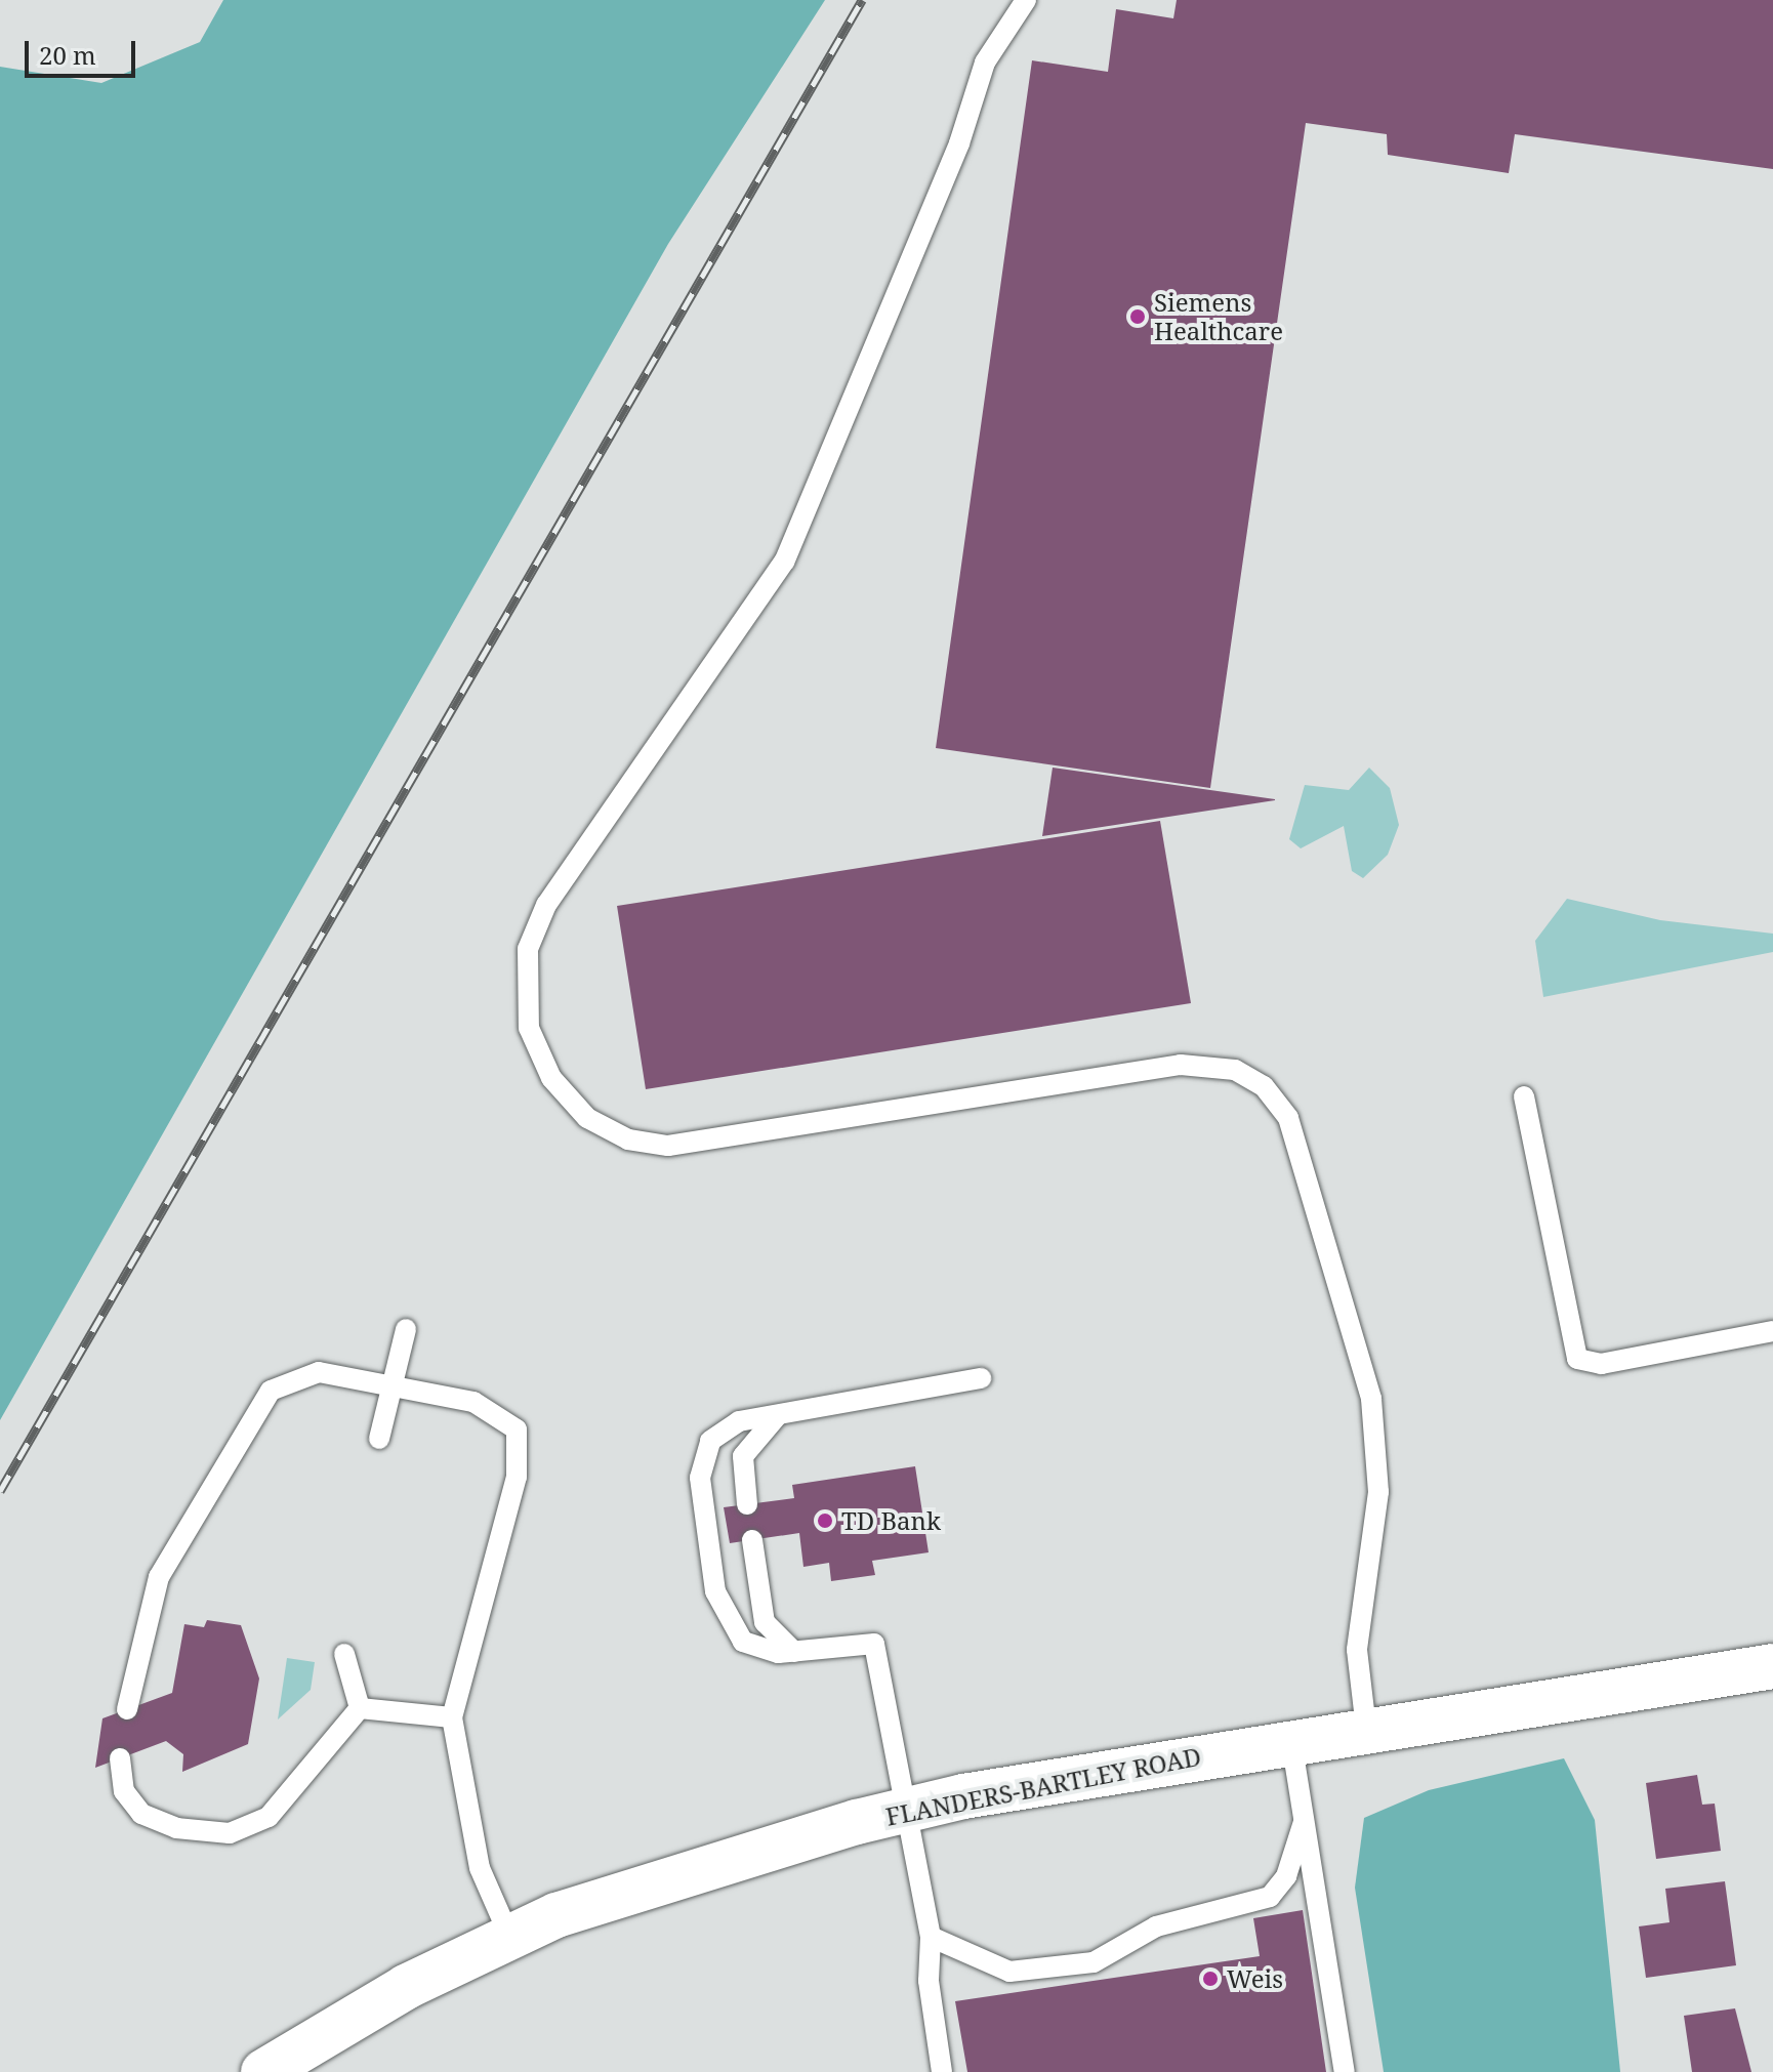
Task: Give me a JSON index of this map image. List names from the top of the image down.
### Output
{
  "streets": {
    "street": ["FLANDERS-BARTLEY ROAD"]
  },
  "places": ["Siemens Healthcare", "TD Bank", "Weis"],
  "scale_bar": "20 m"
}
